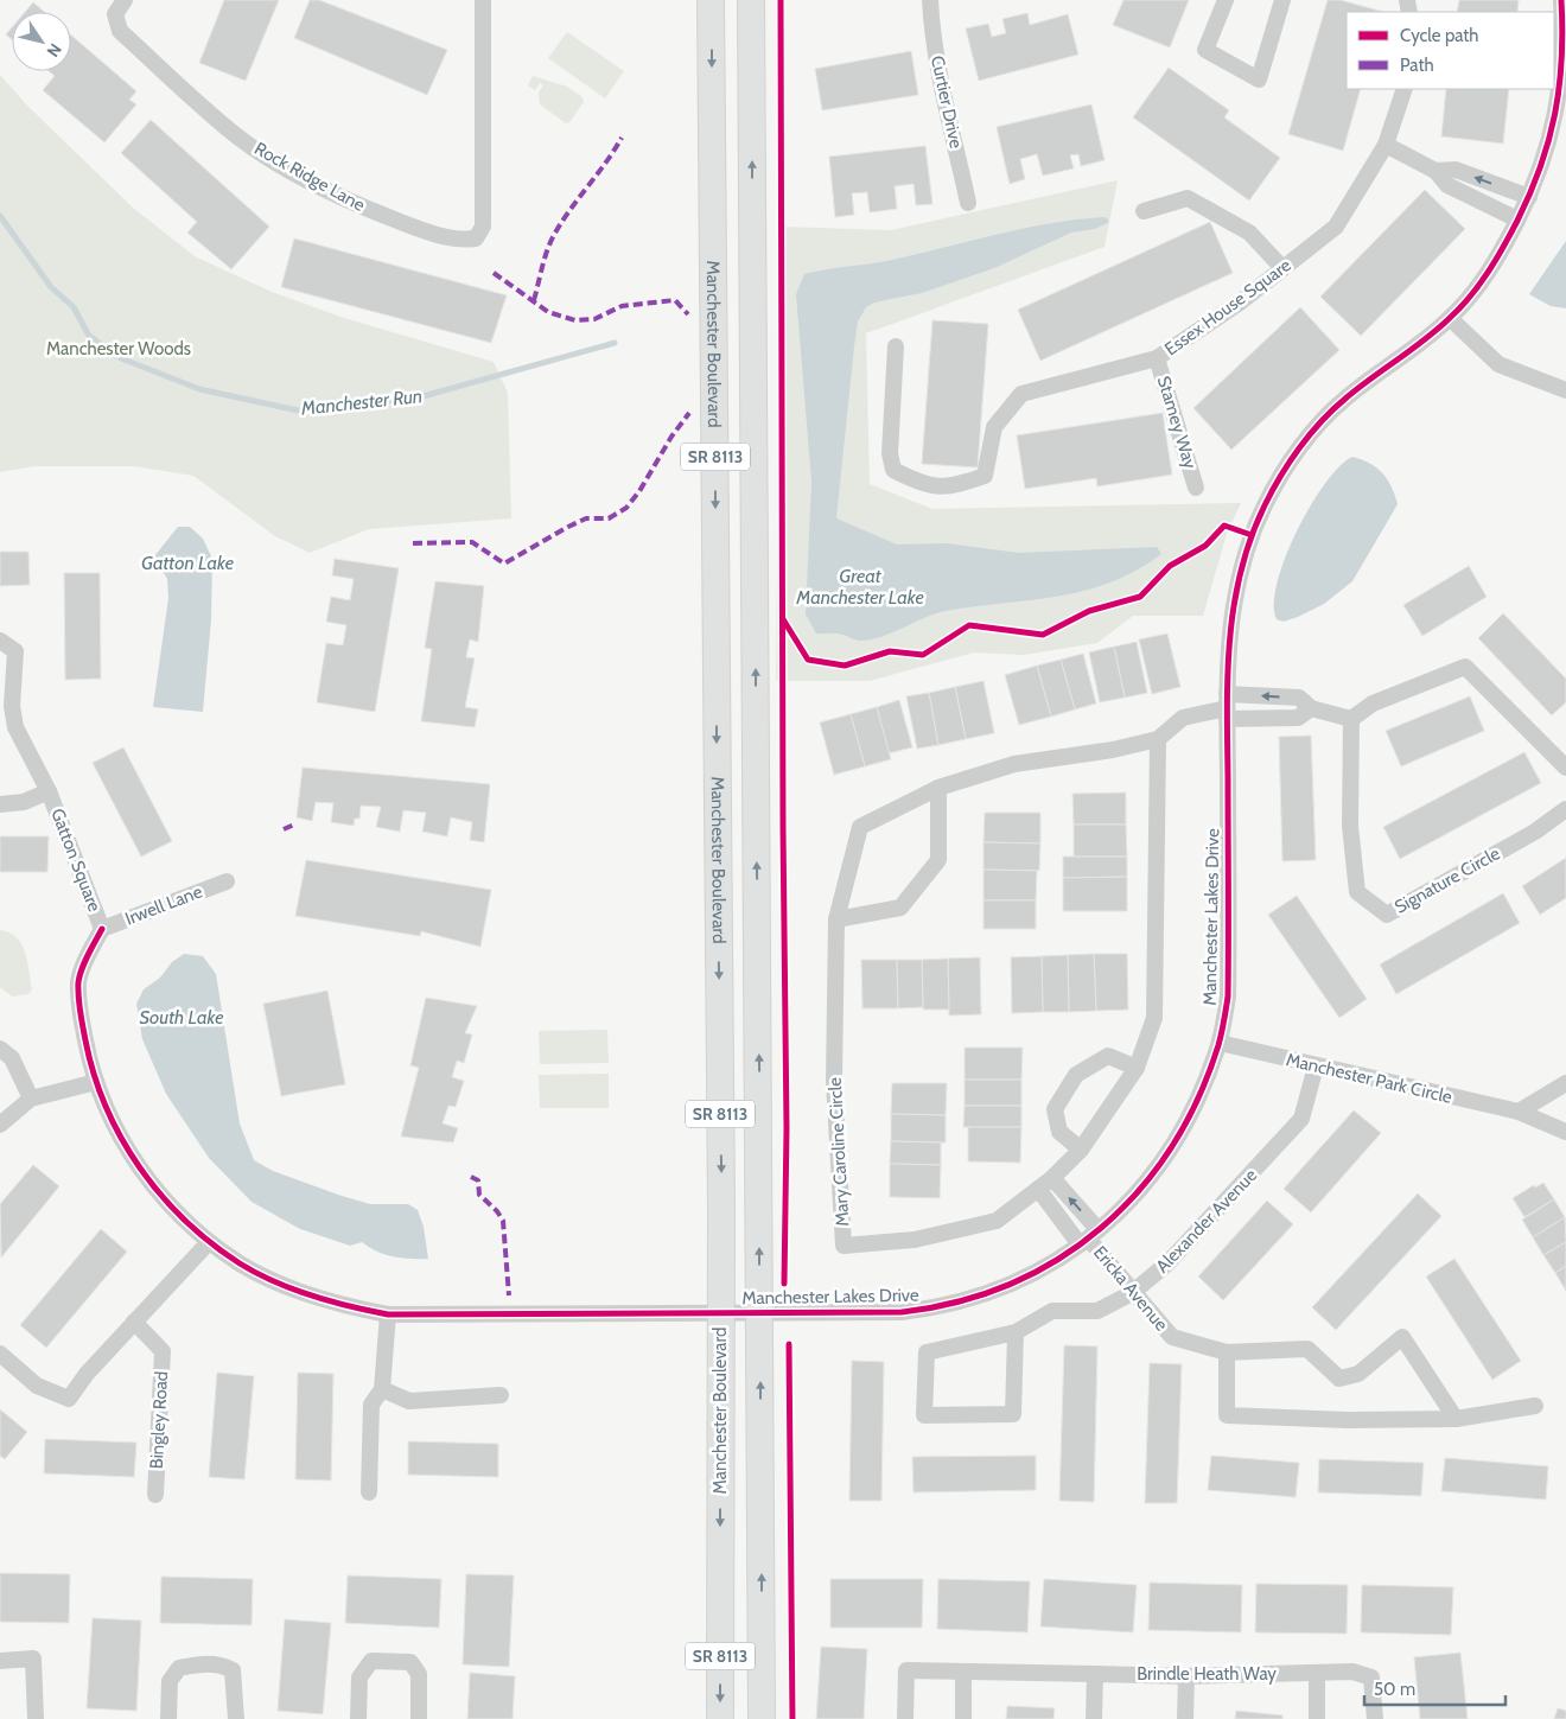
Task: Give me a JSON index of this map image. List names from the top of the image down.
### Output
{
  "streets": {
    "main road": ["Manchester Boulevard", "SR 8113"],
    "street": [
      "Curtier Drive",
      "Rock Ridge Lane",
      "Essex House Square",
      "Stamey Way",
      "Gatton Square",
      "Signature Circle",
      "Irwell Lane",
      "Manchester Lakes Drive",
      "Manchester Park Circle",
      "Mary Caroline Circle",
      "Alexander Avenue",
      "Ericka Avenue",
      "Bingley Road",
      "Brindle Heath Way"
    ]
  },
  "crossings": [
    ["Essex House Square", "Stamey Way"],
    ["Manchester Boulevard", "Manchester Lakes Drive"],
    ["SR 8113", "Manchester Lakes Drive"],
    ["Gatton Square", "Irwell Lane"],
    ["Gatton Square", "Manchester Lakes Drive"],
    ["Irwell Lane", "Manchester Lakes Drive"],
    ["Manchester Lakes Drive", "Manchester Park Circle"],
    ["Manchester Lakes Drive", "Mary Caroline Circle"],
    ["Manchester Lakes Drive", "Ericka Avenue"],
    ["Manchester Park Circle", "Alexander Avenue"],
    ["Alexander Avenue", "Ericka Avenue"]
  ],
  "water": [
    "Manchester Run",
    "Gatton Lake",
    "Great Manchester Lake",
    "South Lake"
  ],
  "parks": ["Manchester Woods"],
  "legend": ["Cycle path", "Path"],
  "scale_bar": "50 m",
  "north": "bottom right"
}
